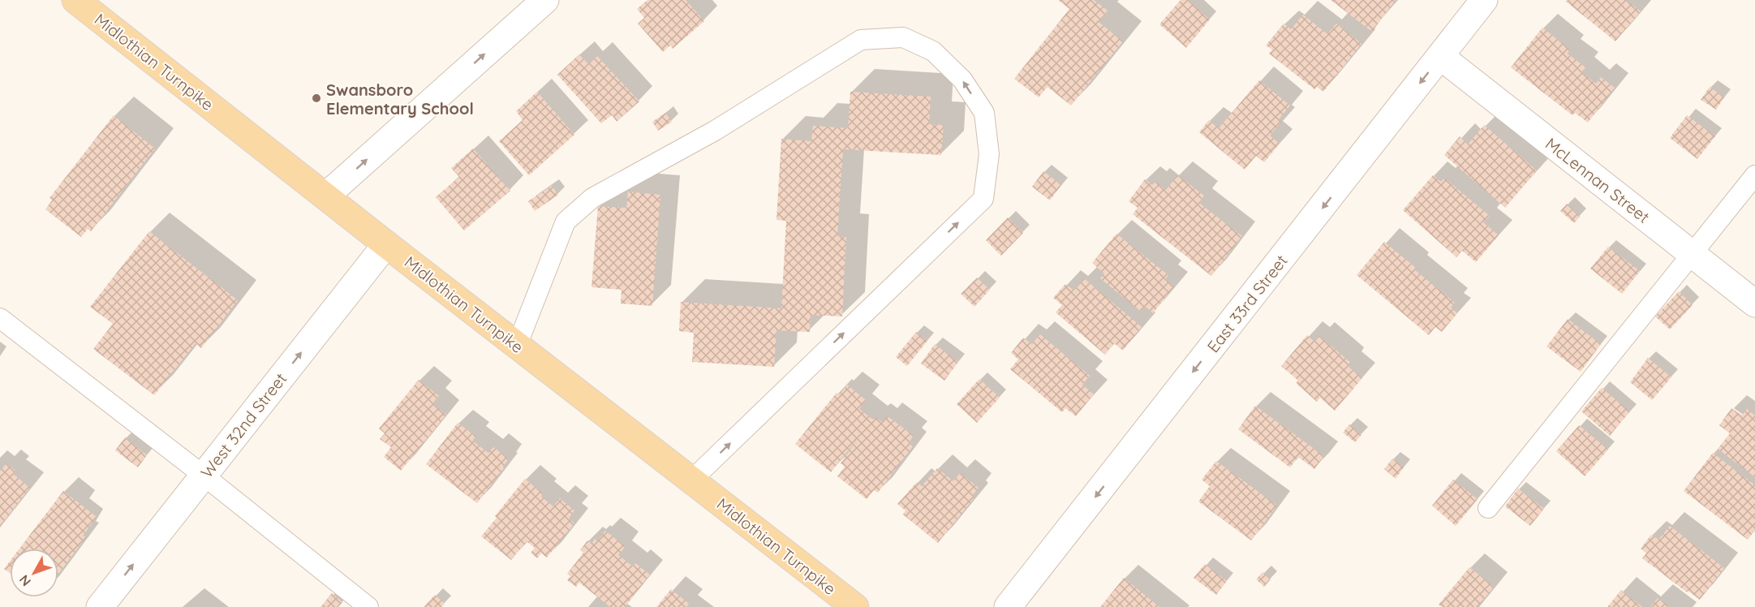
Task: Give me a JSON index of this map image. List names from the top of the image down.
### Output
{
  "streets": {
    "main road": ["Midlothian Turnpike"],
    "street": ["McLennan Street", "East 33rd Street", "West 32nd Street"]
  },
  "crossings": [
    ["Midlothian Turnpike", "West 32nd Street"],
    ["McLennan Street", "East 33rd Street"]
  ],
  "one_way": ["East 33rd Street", "West 32nd Street"],
  "places": ["Swansboro Elementary School"],
  "north": "bottom left"
}
